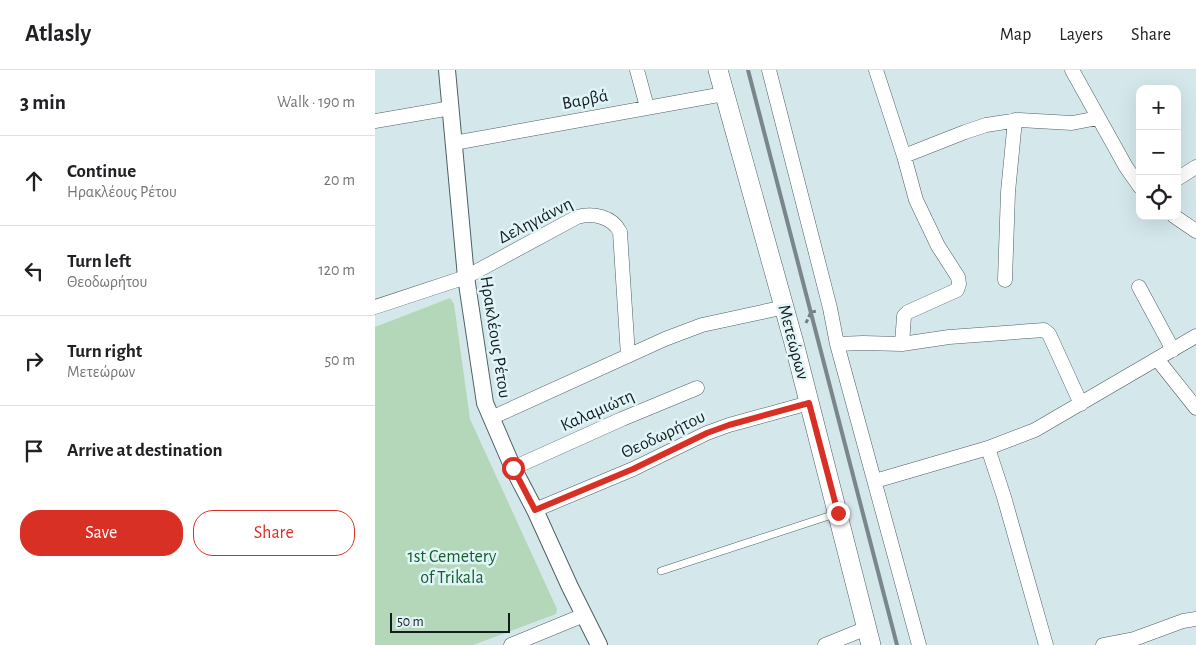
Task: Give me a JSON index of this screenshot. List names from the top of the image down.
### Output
{
  "streets": {
    "main road": ["Μετεώρων"],
    "street": [
      "Βαρβά",
      "Δεληγιάννη",
      "Ηρακλέους Ρέτου",
      "Καλαμιώτη",
      "Θεοδωρήτου"
    ]
  },
  "crossings": [
    ["Βαρβά", "Ηρακλέους Ρέτου"],
    ["Βαρβά", "Μετεώρων"],
    ["Δεληγιάννη", "Ηρακλέους Ρέτου"],
    ["Ηρακλέους Ρέτου", "Καλαμιώτη"],
    ["Ηρακλέους Ρέτου", "Θεοδωρήτου"],
    ["Μετεώρων", "Θεοδωρήτου"]
  ],
  "parks": ["1st Cemetery of Trikala"],
  "scale_bar": "50 m",
  "page": {
    "header": "Atlasly",
    "nav": ["Map", "Layers", "Share"],
    "heading": ["3 min", "Walk · 190 m"],
    "map_buttons": ["+", "−"],
    "list": [
      ["Continue", "Ηρακλέους Ρέτου", "20 m"],
      ["Turn left", "Θεοδωρήτου", "120 m"],
      ["Turn right", "Μετεώρων", "50 m"],
      "Arrive at destination"
    ],
    "buttons": ["Save", "Share"],
    "scale": "50 m"
  }
}
